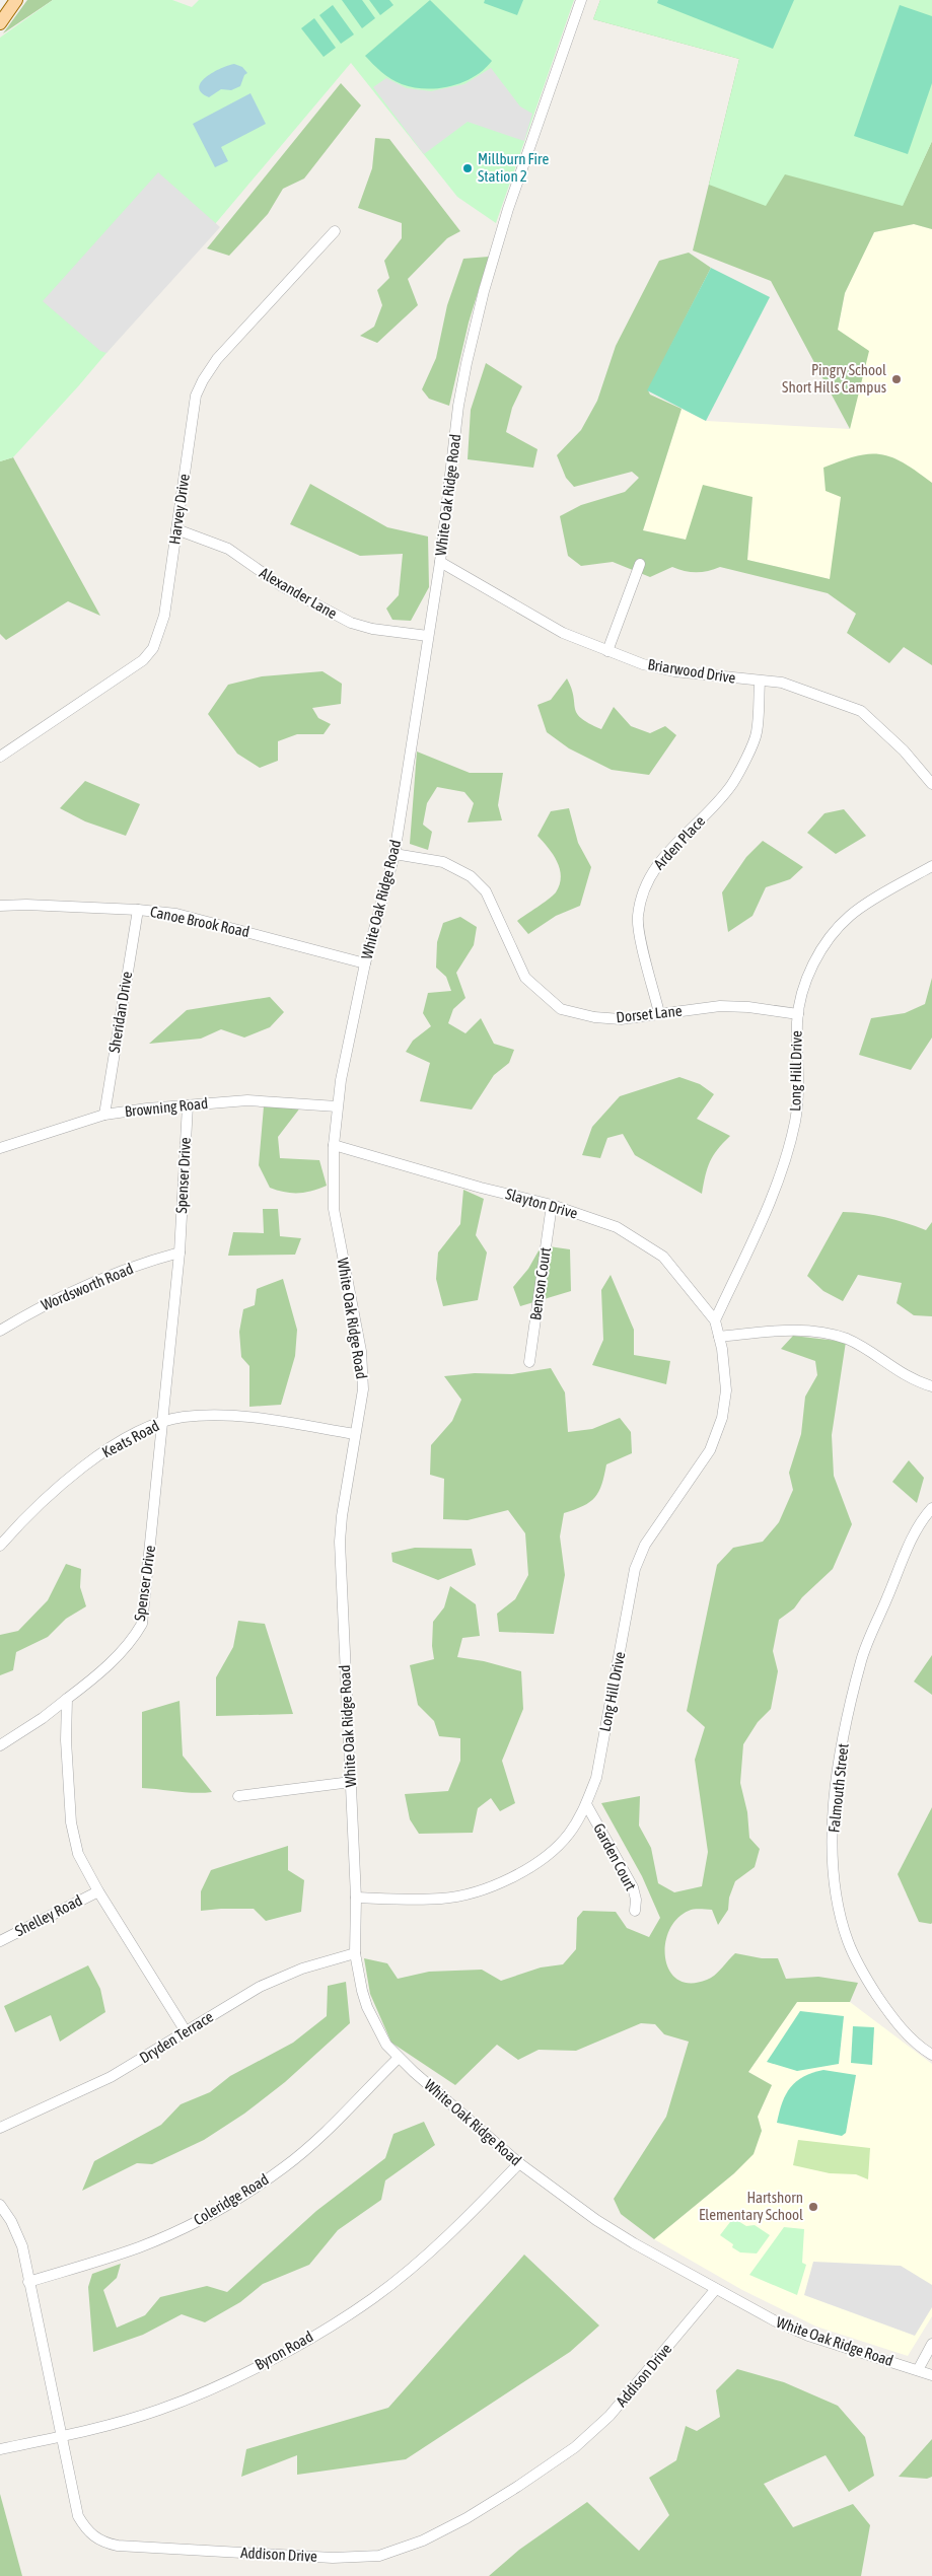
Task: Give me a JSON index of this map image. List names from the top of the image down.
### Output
{
  "streets": {
    "street": [
      "White Oak Ridge Road",
      "Harvey Drive",
      "Alexander Lane",
      "Briarwood Drive",
      "Arden Place",
      "Canoe Brook Road",
      "Sheridan Drive",
      "Dorset Lane",
      "Long Hill Drive",
      "Browning Road",
      "Spenser Drive",
      "Slayton Drive",
      "Benson Court",
      "Wordsworth Road",
      "Keats Road",
      "Falmouth Street",
      "Garden Court",
      "Shelley Road",
      "Dryden Terrace",
      "Coleridge Road",
      "Byron Road",
      "Addison Drive"
    ]
  },
  "crossings": [
    ["White Oak Ridge Road", "Alexander Lane"],
    ["White Oak Ridge Road", "Briarwood Drive"],
    ["White Oak Ridge Road", "Canoe Brook Road"],
    ["White Oak Ridge Road", "Dorset Lane"],
    ["White Oak Ridge Road", "Long Hill Drive"],
    ["White Oak Ridge Road", "Browning Road"],
    ["White Oak Ridge Road", "Slayton Drive"],
    ["White Oak Ridge Road", "Keats Road"],
    ["White Oak Ridge Road", "Dryden Terrace"],
    ["White Oak Ridge Road", "Coleridge Road"],
    ["White Oak Ridge Road", "Byron Road"],
    ["White Oak Ridge Road", "Addison Drive"],
    ["Harvey Drive", "Alexander Lane"],
    ["Briarwood Drive", "Arden Place"],
    ["Arden Place", "Dorset Lane"],
    ["Canoe Brook Road", "Sheridan Drive"],
    ["Sheridan Drive", "Browning Road"],
    ["Dorset Lane", "Long Hill Drive"],
    ["Long Hill Drive", "Slayton Drive"],
    ["Long Hill Drive", "Garden Court"],
    ["Browning Road", "Spenser Drive"],
    ["Spenser Drive", "Wordsworth Road"],
    ["Spenser Drive", "Keats Road"],
    ["Slayton Drive", "Benson Court"],
    ["Coleridge Road", "Addison Drive"],
    ["Byron Road", "Addison Drive"]
  ],
  "places": ["Millburn Fire Station 2", "Pingry School Short Hills Campus", "Hartshorn Elementary School"]
}
